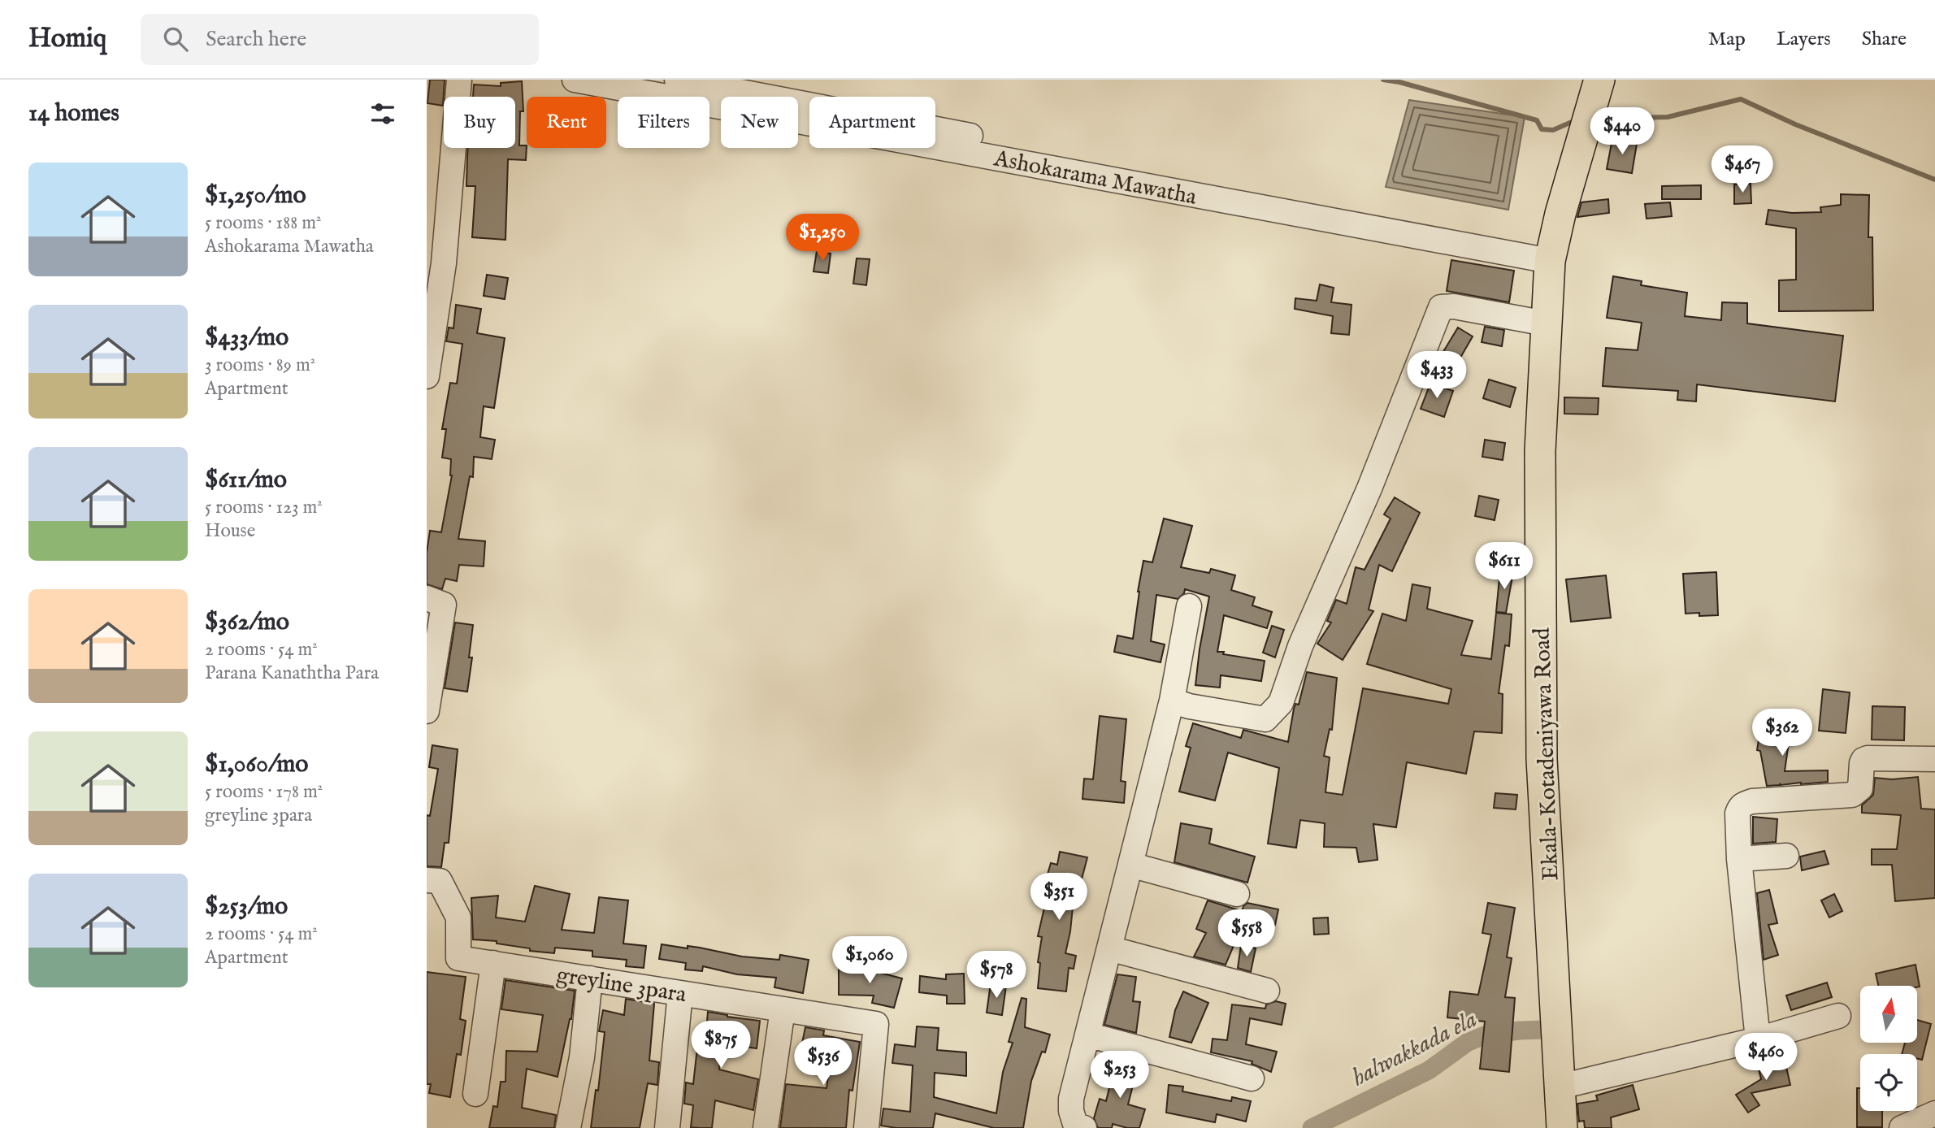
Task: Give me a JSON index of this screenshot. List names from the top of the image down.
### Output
{
  "streets": {
    "main road": ["Ekala-Kotadeniyawa Road"],
    "street": ["Ashokarama Mawatha", "greyline 3para"]
  },
  "crossings": [
    ["Ashokarama Mawatha", "Ekala-Kotadeniyawa Road"]
  ],
  "water": ["halwakkada ela"],
  "north": "top",
  "page": {
    "header": "Homiq",
    "search": "Search here",
    "nav": ["Map", "Layers", "Share"],
    "heading": "14 homes",
    "chip": [
      "Buy",
      "Rent",
      "Filters",
      "New",
      "Apartment"
    ],
    "price": [
      "$440",
      "$467",
      "$1,250",
      "$433",
      "$611",
      "$362",
      "$351",
      "$558",
      "$1,060",
      "$578",
      "$875",
      "$460",
      "$536",
      "$253"
    ],
    "list": [
      {
        "name": "$1,250/mo",
        "note": "5 rooms · 188 m² · Ashokarama Mawatha"
      },
      {
        "name": "$433/mo",
        "note": "3 rooms · 89 m² · Apartment"
      },
      {
        "name": "$611/mo",
        "note": "5 rooms · 123 m² · House"
      },
      {
        "name": "$362/mo",
        "note": "2 rooms · 54 m² · Parana Kanaththa Para"
      },
      {
        "name": "$1,060/mo",
        "note": "5 rooms · 178 m² · greyline 3para"
      },
      {
        "name": "$253/mo",
        "note": "2 rooms · 54 m² · Apartment"
      }
    ]
  }
}
